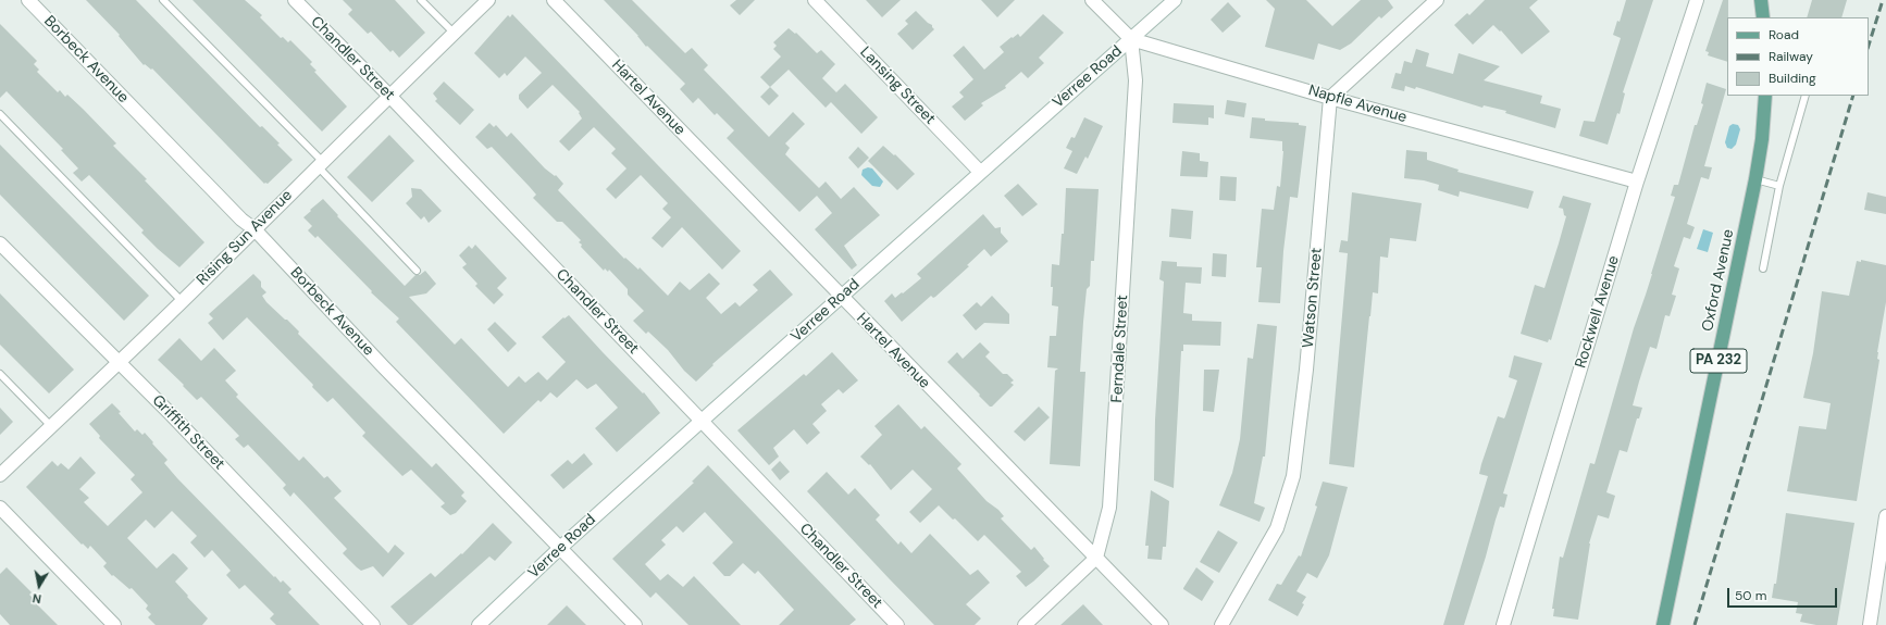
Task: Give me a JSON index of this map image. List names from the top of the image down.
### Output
{
  "streets": {
    "main road": ["Oxford Avenue", "PA 232"],
    "street": [
      "Chandler Street",
      "Borbeck Avenue",
      "Verree Road",
      "Lansing Street",
      "Hartel Avenue",
      "Napfle Avenue",
      "Rising Sun Avenue",
      "Watson Street",
      "Rockwell Avenue",
      "Ferndale Street",
      "Griffith Street"
    ]
  },
  "crossings": [
    ["Chandler Street", "Verree Road"],
    ["Chandler Street", "Rising Sun Avenue"],
    ["Borbeck Avenue", "Verree Road"],
    ["Borbeck Avenue", "Rising Sun Avenue"],
    ["Verree Road", "Lansing Street"],
    ["Verree Road", "Hartel Avenue"],
    ["Verree Road", "Napfle Avenue"],
    ["Verree Road", "Ferndale Street"],
    ["Hartel Avenue", "Ferndale Street"],
    ["Napfle Avenue", "Watson Street"],
    ["Napfle Avenue", "Rockwell Avenue"],
    ["Napfle Avenue", "Ferndale Street"],
    ["Rising Sun Avenue", "Griffith Street"]
  ],
  "legend": ["Road", "Railway", "Building"],
  "scale_bar": "50 m",
  "north": "bottom"
}
